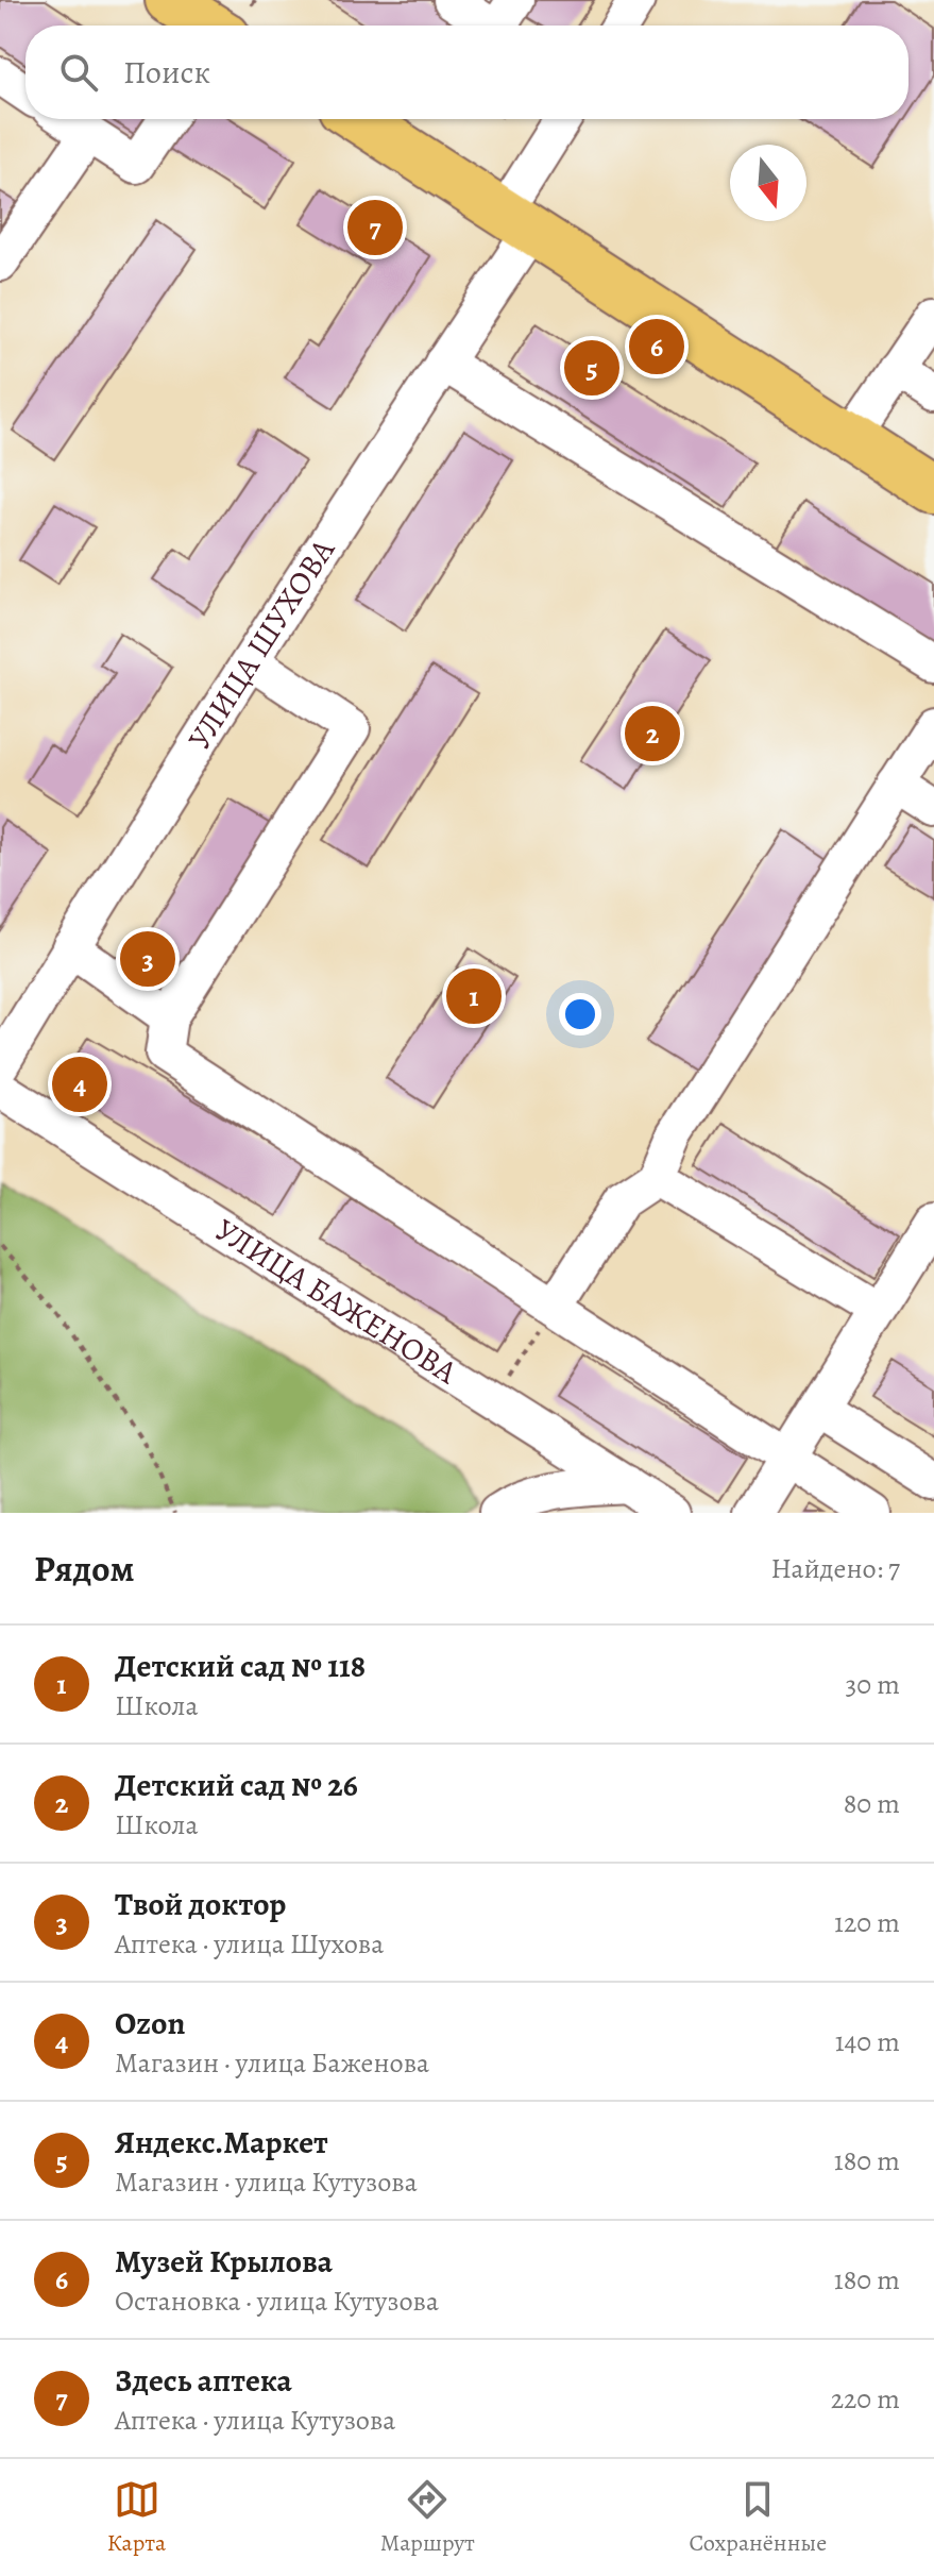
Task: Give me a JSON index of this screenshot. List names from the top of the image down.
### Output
{
  "streets": {
    "street": ["УЛИЦА ШУХОВА", "УЛИЦА БАЖЕНОВА"]
  },
  "north": "bottom",
  "page": {
    "search": "Поиск",
    "pins": [
      "7",
      "6",
      "5",
      "2",
      "3",
      "1",
      "4"
    ],
    "heading": ["Рядом", "Найдено: 7"],
    "list": [
      {
        "mark": "1",
        "name": "Детский сад № 118",
        "note": "Школа",
        "value": "30 m"
      },
      {
        "mark": "2",
        "name": "Детский сад № 26",
        "note": "Школа",
        "value": "80 m"
      },
      {
        "mark": "3",
        "name": "Твой доктор",
        "note": "Аптека · улица Шухова",
        "value": "120 m"
      },
      {
        "mark": "4",
        "name": "Ozon",
        "note": "Магазин · улица Баженова",
        "value": "140 m"
      },
      {
        "mark": "5",
        "name": "Яндекс.Маркет",
        "note": "Магазин · улица Кутузова",
        "value": "180 m"
      },
      {
        "mark": "6",
        "name": "Музей Крылова",
        "note": "Остановка · улица Кутузова",
        "value": "180 m"
      },
      {
        "mark": "7",
        "name": "Здесь аптека",
        "note": "Аптека · улица Кутузова",
        "value": "220 m"
      }
    ],
    "nav": ["Карта", "Маршрут", "Сохранённые"]
  }
}
